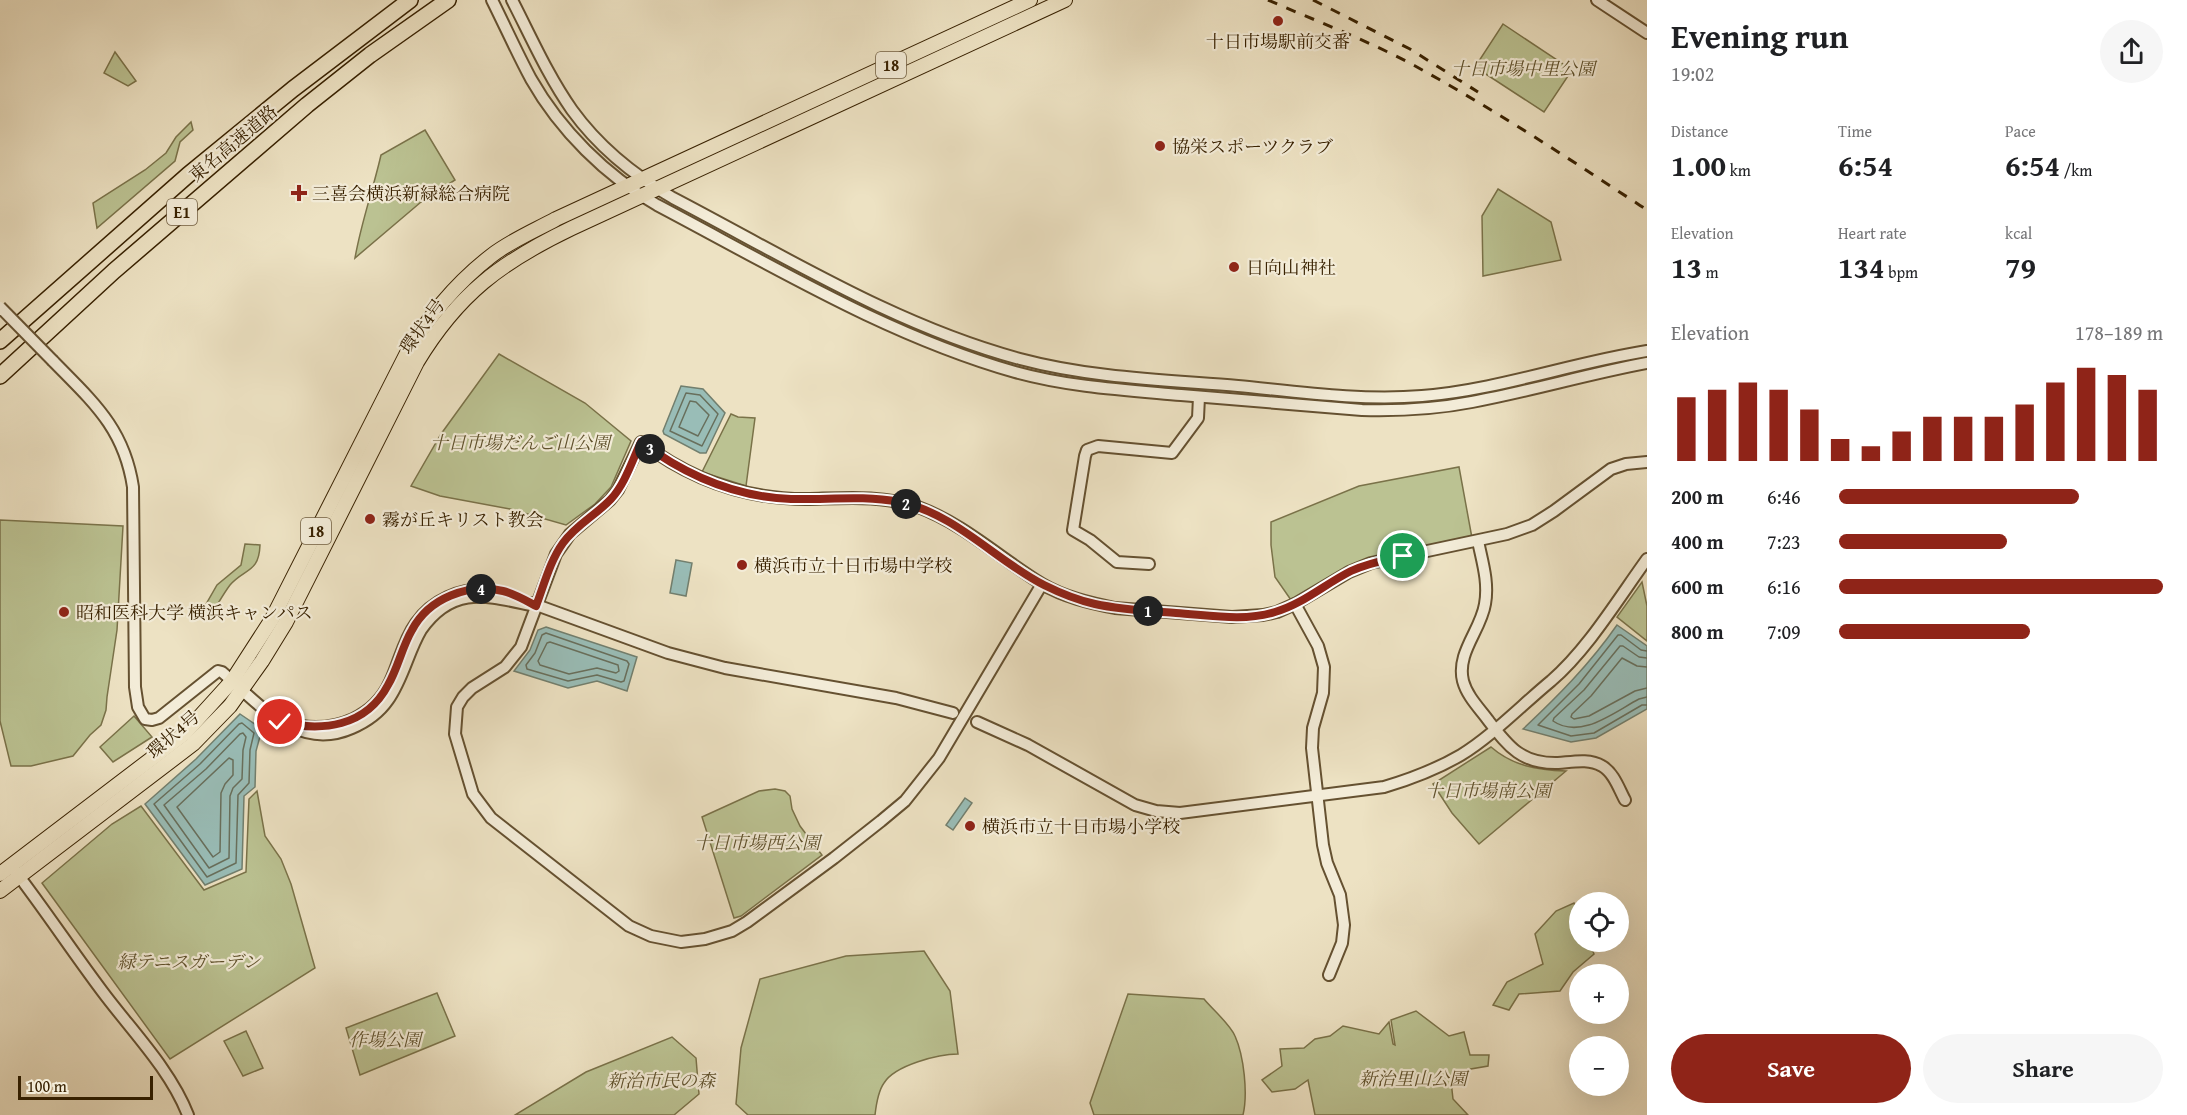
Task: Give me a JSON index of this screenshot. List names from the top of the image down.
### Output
{
  "streets": {
    "highway": ["東名高速道路", "E1"],
    "main road": ["18", "環状4号"]
  },
  "parks": [
    "十日市場中里公園",
    "十日市場だんご山公園",
    "十日市場南公園",
    "十日市場西公園",
    "緑テニスガーデン",
    "作場公園",
    "新治里山公園",
    "新治市民の森"
  ],
  "places": {
    "other": [
      "十日市場駅前交番",
      "協栄スポーツクラブ",
      "日向山神社",
      "霧が丘キリスト教会",
      "横浜市立十日市場中学校",
      "昭和医科大学 横浜キャンパス",
      "横浜市立十日市場小学校"
    ],
    "health": ["三喜会横浜新緑総合病院"]
  },
  "scale_bar": "100 m",
  "page": {
    "heading": ["Evening run", "19:02"],
    "stats": [
      ["Distance", "1.00 km"],
      ["Time", "6:54"],
      ["Pace", "6:54 /km"],
      ["Elevation", "13 m"],
      ["Heart rate", "134 bpm"],
      ["kcal", "79"]
    ],
    "chart": ["Elevation", "178–189 m"],
    "pins": [
      "3",
      "2",
      "4",
      "1"
    ],
    "list": [
      {
        "name": "200 m",
        "note": "6:46"
      },
      {
        "name": "400 m",
        "note": "7:23"
      },
      {
        "name": "600 m",
        "note": "6:16"
      },
      {
        "name": "800 m",
        "note": "7:09"
      }
    ],
    "map_buttons": ["+", "−"],
    "buttons": ["Save", "Share"],
    "scale": "100 m"
  }
}
